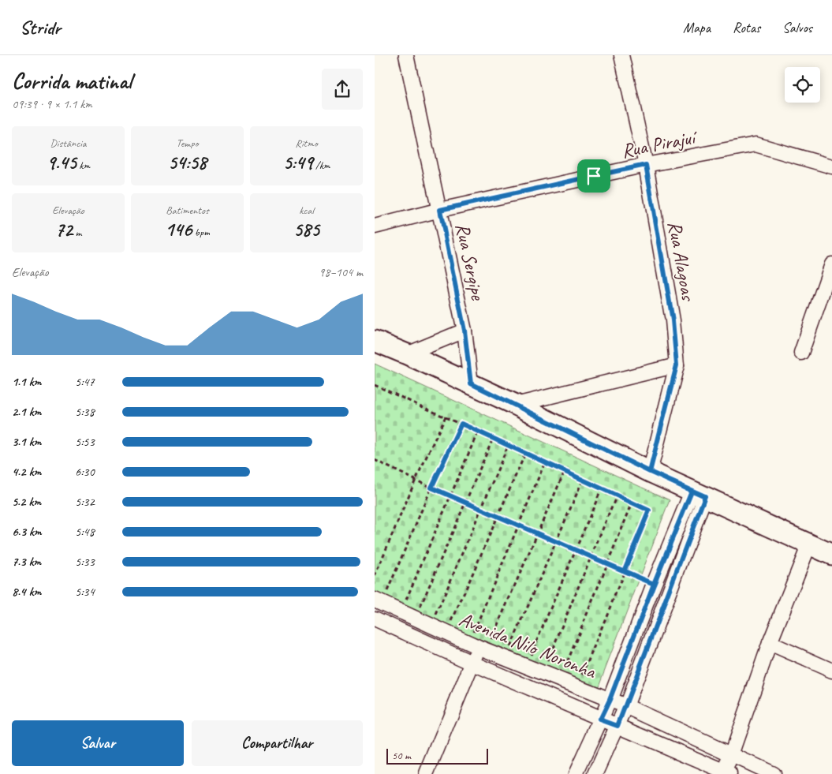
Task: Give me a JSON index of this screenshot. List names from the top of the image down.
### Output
{
  "streets": {
    "street": [
      "Rua Pirajuí",
      "Rua Alagoas",
      "Rua Sergipe",
      "Avenida Nilo Noronha"
    ]
  },
  "crossings": [
    ["Rua Pirajuí", "Rua Alagoas"],
    ["Rua Pirajuí", "Rua Sergipe"]
  ],
  "scale_bar": "50 m",
  "page": {
    "header": "Stridr",
    "nav": ["Mapa", "Rotas", "Salvos"],
    "heading": ["Corrida matinal", "09:39 · 9 × 1.1 km"],
    "stats": [
      ["Distância", "9.45 km"],
      ["Tempo", "54:58"],
      ["Ritmo", "5:49 /km"],
      ["Elevação", "72 m"],
      ["Batimentos", "146 bpm"],
      ["kcal", "585"]
    ],
    "chart": ["Elevação", "98–104 m"],
    "list": [
      {
        "name": "1.1 km",
        "note": "5:47"
      },
      {
        "name": "2.1 km",
        "note": "5:38"
      },
      {
        "name": "3.1 km",
        "note": "5:53"
      },
      {
        "name": "4.2 km",
        "note": "6:30"
      },
      {
        "name": "5.2 km",
        "note": "5:32"
      },
      {
        "name": "6.3 km",
        "note": "5:48"
      },
      {
        "name": "7.3 km",
        "note": "5:33"
      },
      {
        "name": "8.4 km",
        "note": "5:34"
      }
    ],
    "buttons": ["Salvar", "Compartilhar"],
    "scale": "50 m"
  }
}
